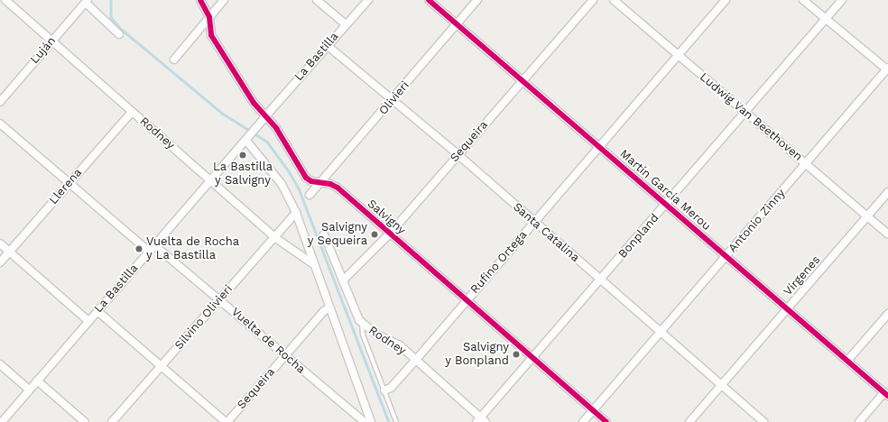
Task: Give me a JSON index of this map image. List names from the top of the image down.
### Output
{
  "streets": {
    "street": [
      "Luján",
      "La Bastilla",
      "Olivieri",
      "Ludwig Van Beethoven",
      "Rodney",
      "Sequeira",
      "Llerena",
      "Martín García Merou",
      "Salvigny",
      "Antonio Zinny",
      "Santa Catalina",
      "Bonpland",
      "Rufino Ortega",
      "Vírgenes",
      "Silvino Olivieri",
      "Vuelta de Rocha"
    ]
  },
  "crossings": [
    ["Luján", "Rodney"],
    ["La Bastilla", "Rodney"],
    ["La Bastilla", "Salvigny"],
    ["La Bastilla", "Santa Catalina"],
    ["La Bastilla", "Vuelta de Rocha"],
    ["Olivieri", "Martín García Merou"],
    ["Olivieri", "Salvigny"],
    ["Olivieri", "Santa Catalina"],
    ["Ludwig Van Beethoven", "Antonio Zinny"],
    ["Ludwig Van Beethoven", "Bonpland"],
    ["Ludwig Van Beethoven", "Rufino Ortega"],
    ["Ludwig Van Beethoven", "Vírgenes"],
    ["Rodney", "Sequeira"],
    ["Rodney", "Llerena"],
    ["Rodney", "Bonpland"],
    ["Rodney", "Rufino Ortega"],
    ["Rodney", "Silvino Olivieri"],
    ["Sequeira", "Martín García Merou"],
    ["Sequeira", "Salvigny"],
    ["Sequeira", "Santa Catalina"],
    ["Sequeira", "Vuelta de Rocha"],
    ["Llerena", "Vuelta de Rocha"],
    ["Martín García Merou", "Antonio Zinny"],
    ["Martín García Merou", "Bonpland"],
    ["Martín García Merou", "Rufino Ortega"],
    ["Martín García Merou", "Vírgenes"],
    ["Salvigny", "Antonio Zinny"],
    ["Salvigny", "Bonpland"],
    ["Salvigny", "Rufino Ortega"],
    ["Antonio Zinny", "Santa Catalina"],
    ["Santa Catalina", "Bonpland"],
    ["Santa Catalina", "Rufino Ortega"],
    ["Santa Catalina", "Vírgenes"],
    ["Silvino Olivieri", "Vuelta de Rocha"]
  ],
  "places": [
    "La Bastilla y Salvigny",
    "Salvigny y Sequeira",
    "Vuelta de Rocha y La Bastilla",
    "Salvigny y Bonpland"
  ]
}
